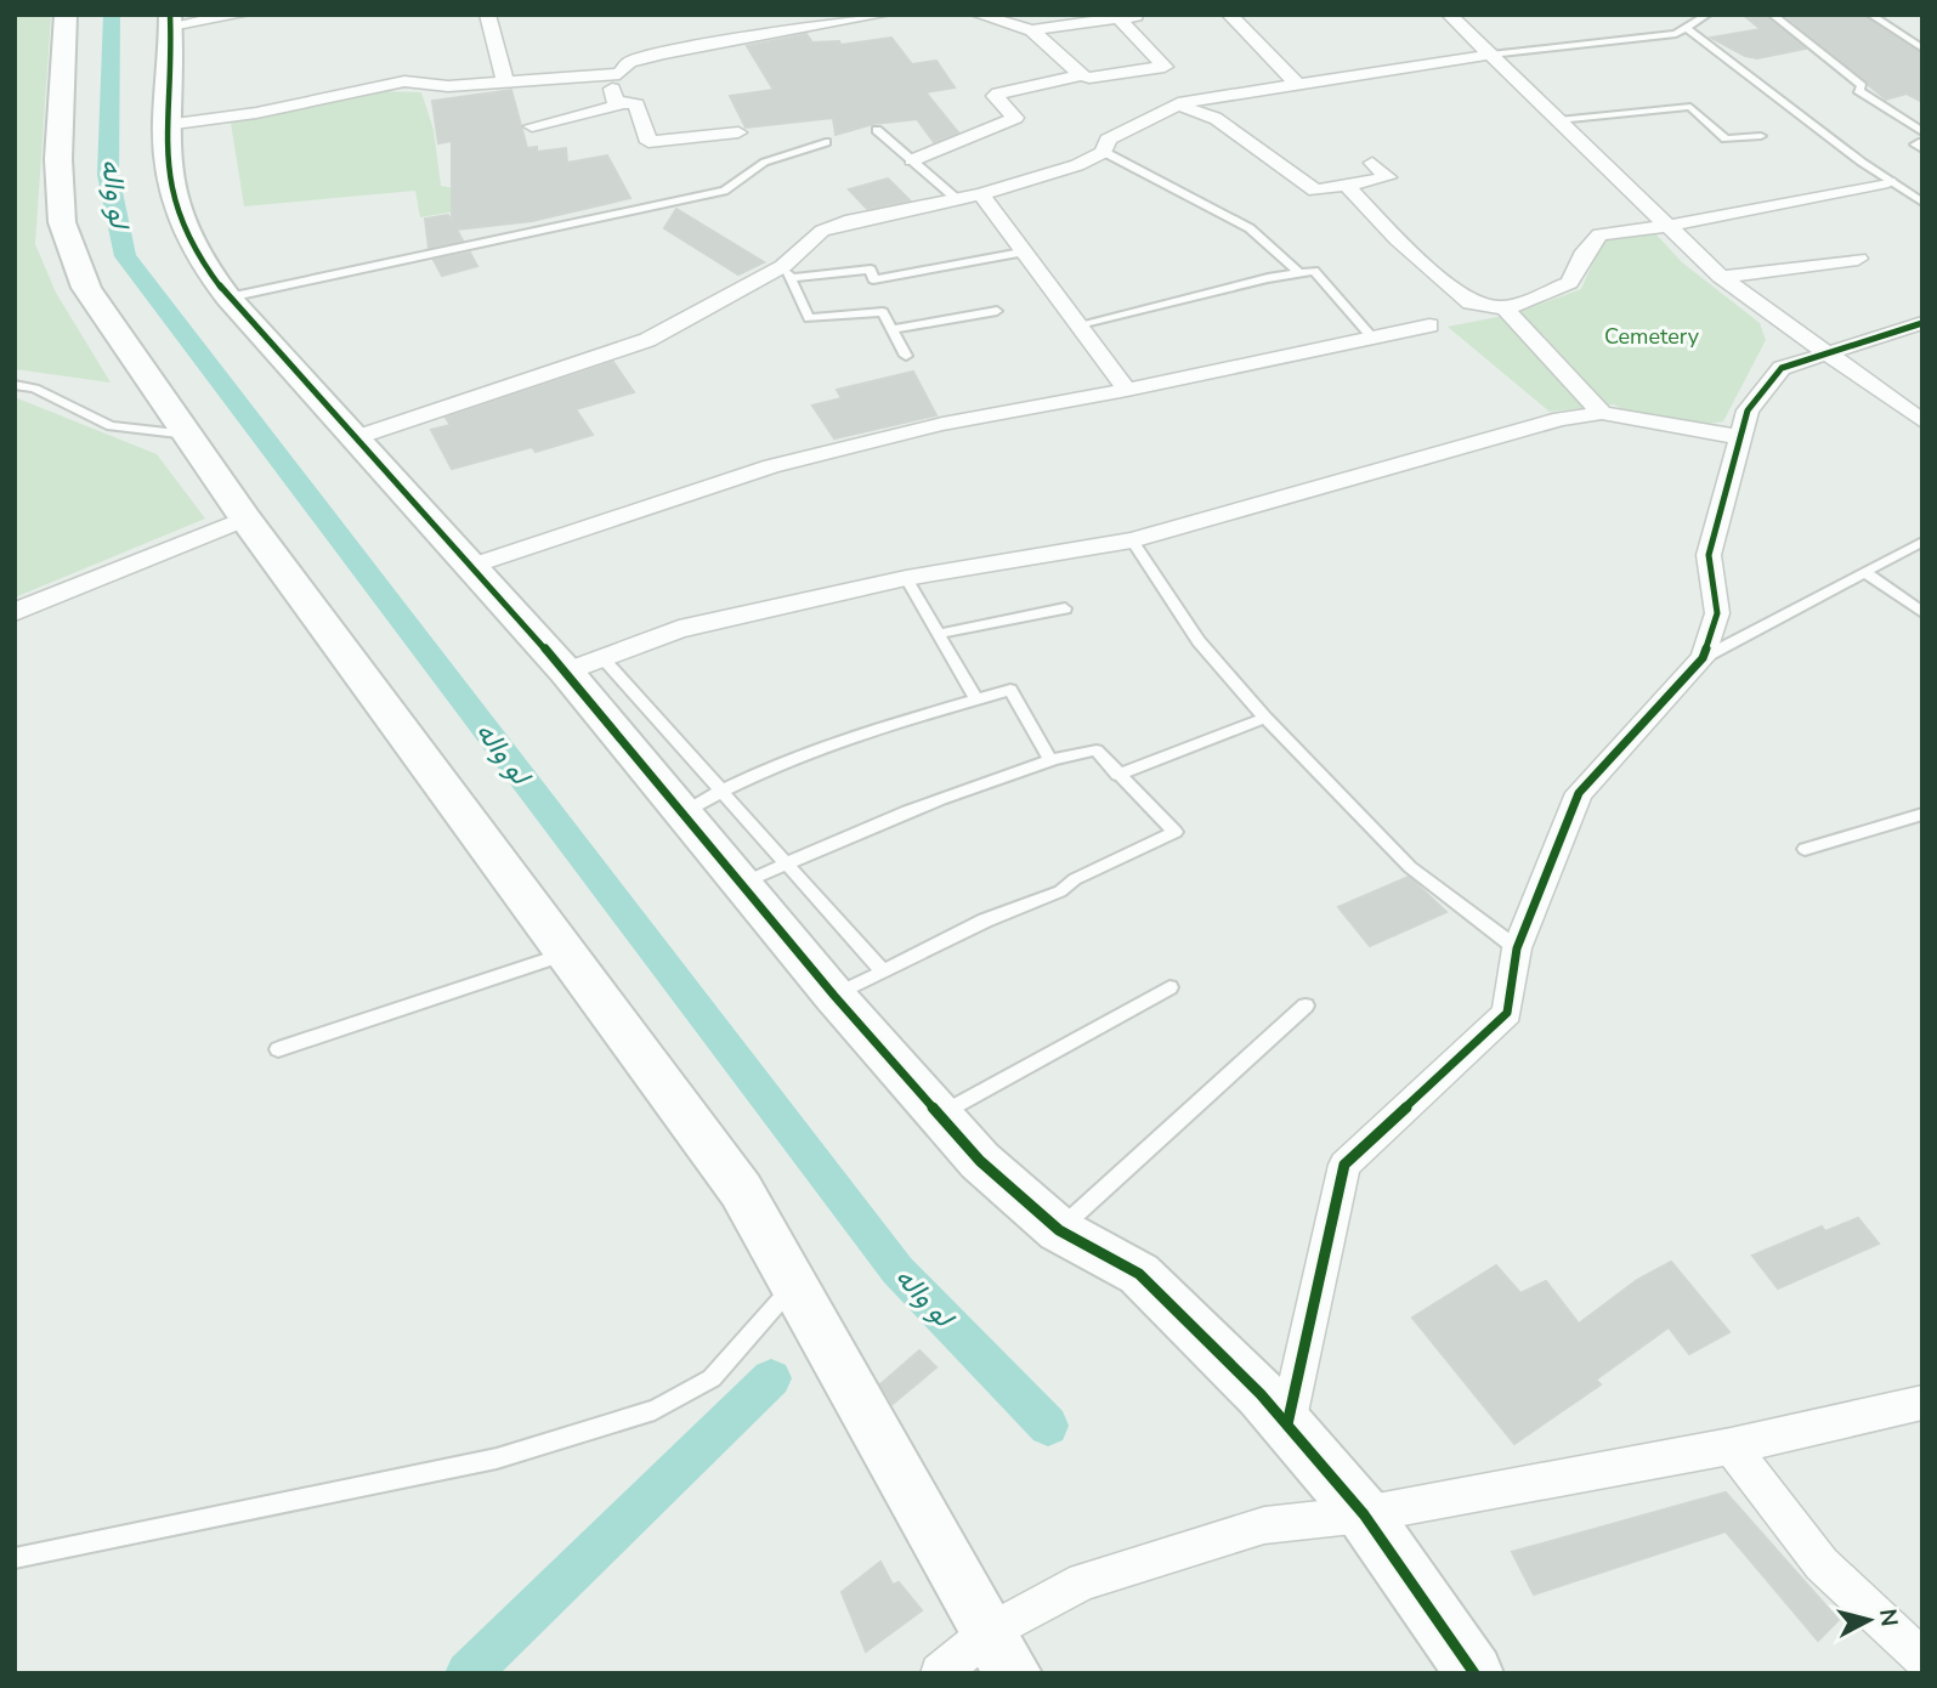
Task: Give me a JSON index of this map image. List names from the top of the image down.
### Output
{
  "water": ["لو واله"],
  "parks": ["Cemetery"],
  "north": "right"
}
